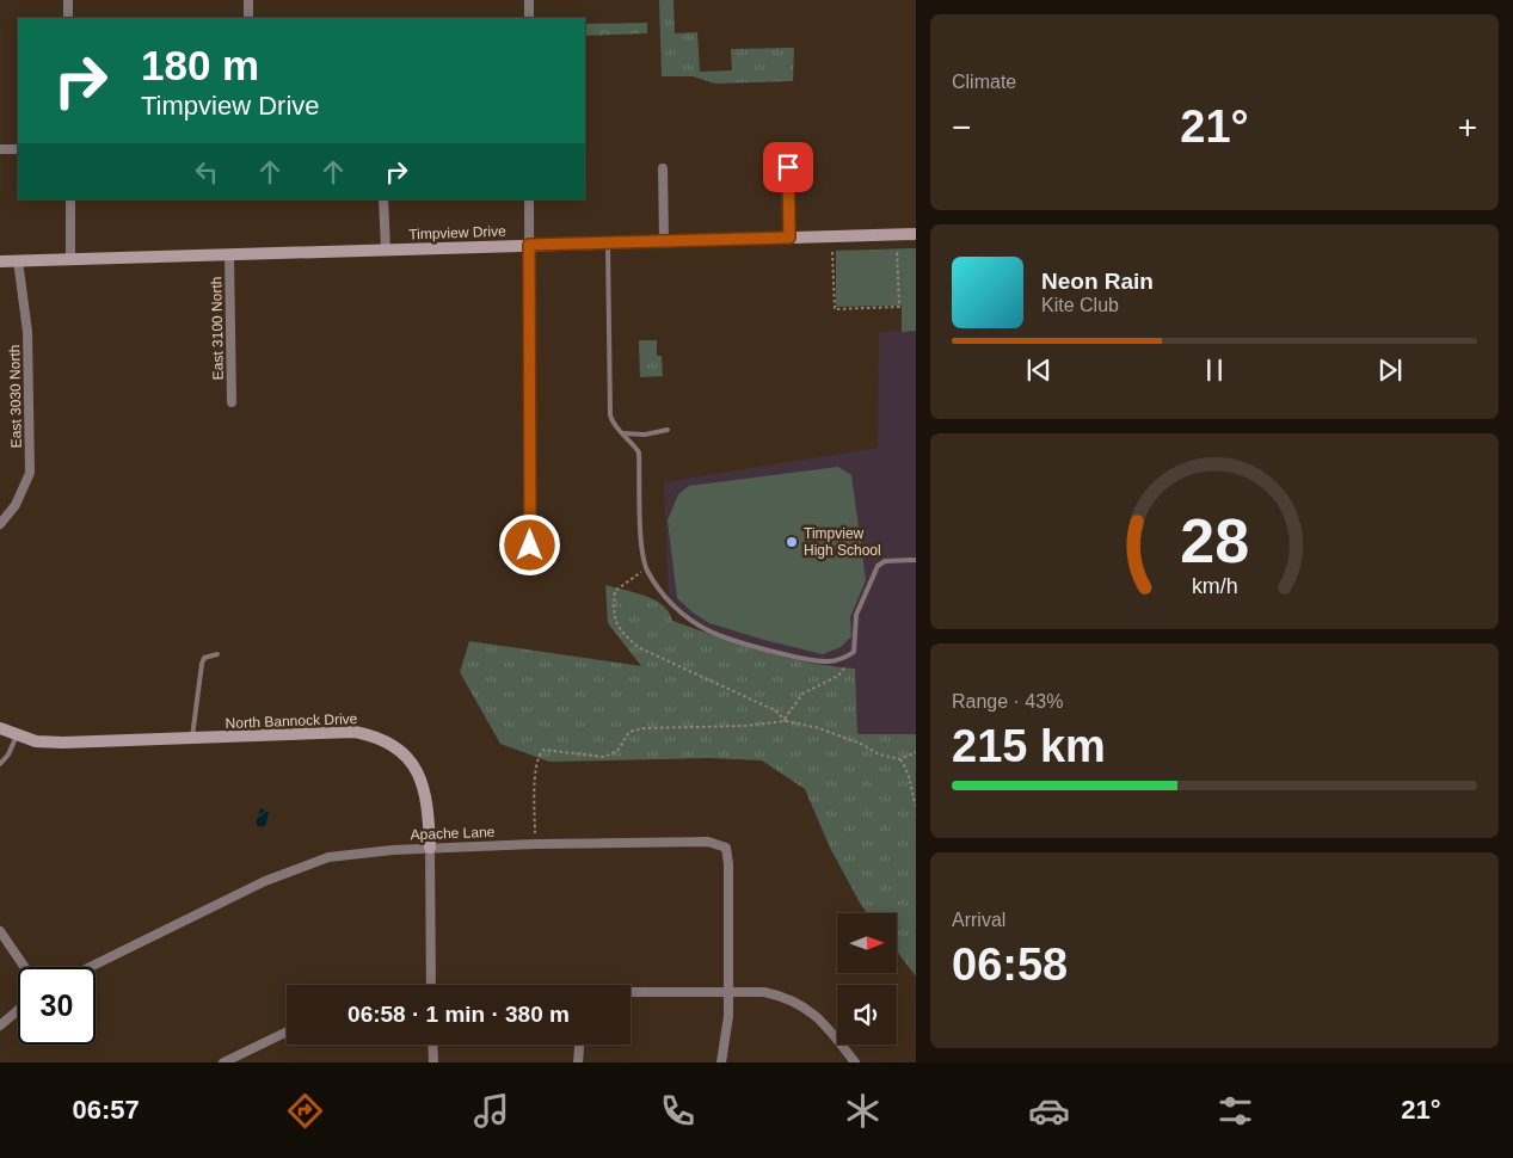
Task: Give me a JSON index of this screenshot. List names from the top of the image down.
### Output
{
  "streets": {
    "street": [
      "Timpview Drive",
      "East 3100 North",
      "East 3030 North",
      "North Bannock Drive",
      "Apache Lane"
    ]
  },
  "crossings": [
    ["Timpview Drive", "East 3100 North"],
    ["Timpview Drive", "East 3030 North"],
    ["North Bannock Drive", "Apache Lane"]
  ],
  "places": ["Timpview High School"],
  "north": "right",
  "page": {
    "tile": [
      "Climate",
      ["Range · 43%", "215 km"],
      ["Arrival", "06:58"]
    ],
    "turn": ["180 m", "Timpview Drive"],
    "heat": ["−", "21°", "+"],
    "song": ["Neon Rain", "Kite Club"],
    "limit": "30",
    "trip": "06:58 · 1 min · 380 m",
    "tabs": ["06:57", "21°"],
    "gauge": ["28", "km/h"]
  }
}
